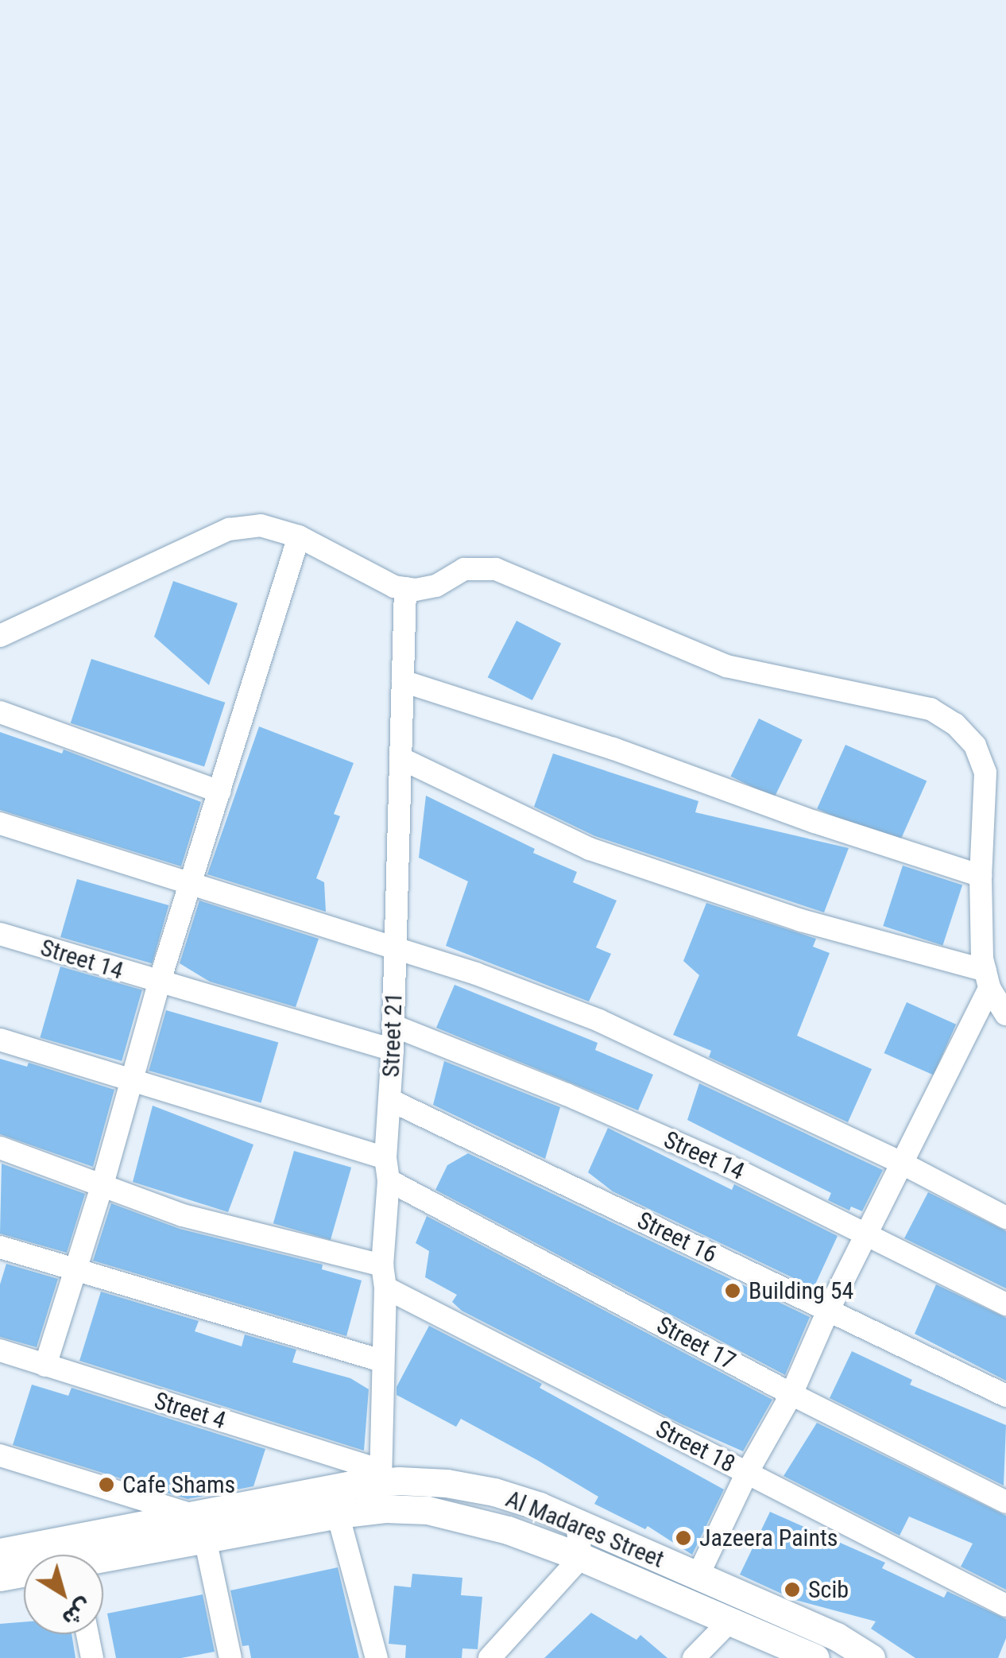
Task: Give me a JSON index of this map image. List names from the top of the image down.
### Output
{
  "streets": {
    "street": [
      "Street 14",
      "Street 21",
      "Street 16",
      "Street 17",
      "Street 4",
      "Street 18",
      "Al Madares Street"
    ]
  },
  "crossings": [
    ["Street 14", "Street 21"],
    ["Street 21", "Street 16"],
    ["Street 21", "Street 17"],
    ["Street 21", "Street 4"],
    ["Street 21", "Street 18"],
    ["Street 21", "Al Madares Street"],
    ["Street 4", "Al Madares Street"]
  ],
  "places": [
    "Building 54",
    "Cafe Shams",
    "Jazeera Paints",
    "Scib"
  ],
  "north": "bottom right"
}
